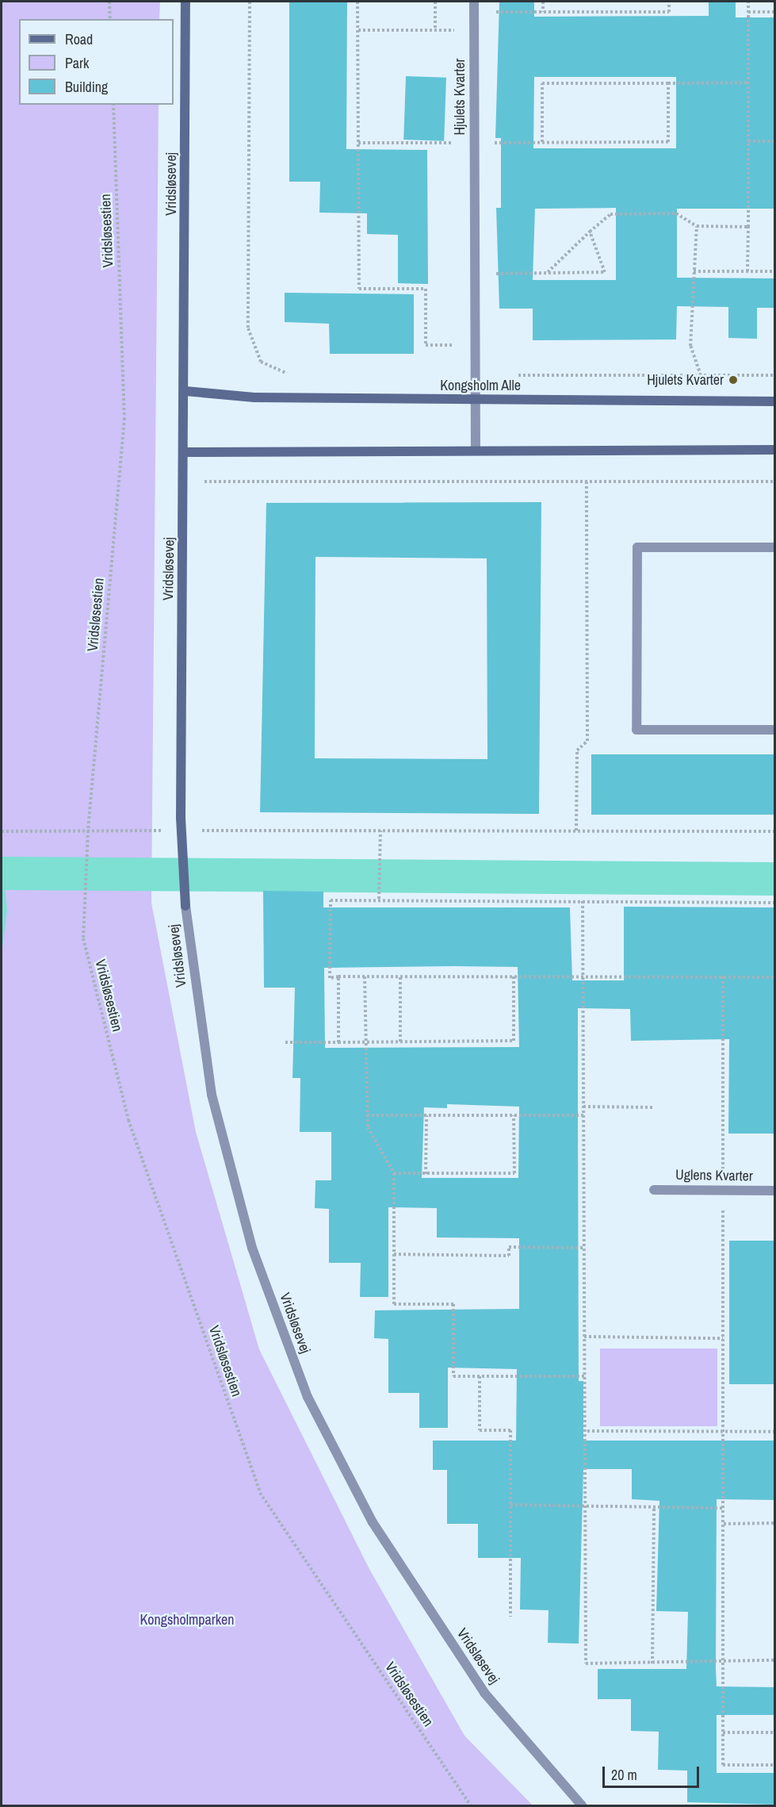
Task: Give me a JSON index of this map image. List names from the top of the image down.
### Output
{
  "streets": {
    "street": [
      "Hjulets Kvarter",
      "Vridsløsevej",
      "Kongsholm Alle",
      "Uglens Kvarter"
    ],
    "path": ["Vridsløsestien"]
  },
  "crossings": [
    ["Hjulets Kvarter", "Kongsholm Alle"],
    ["Vridsløsevej", "Kongsholm Alle"]
  ],
  "parks": ["Kongsholmparken"],
  "places": ["Hjulets Kvarter"],
  "legend": ["Road", "Park", "Building"],
  "scale_bar": "20 m"
}
